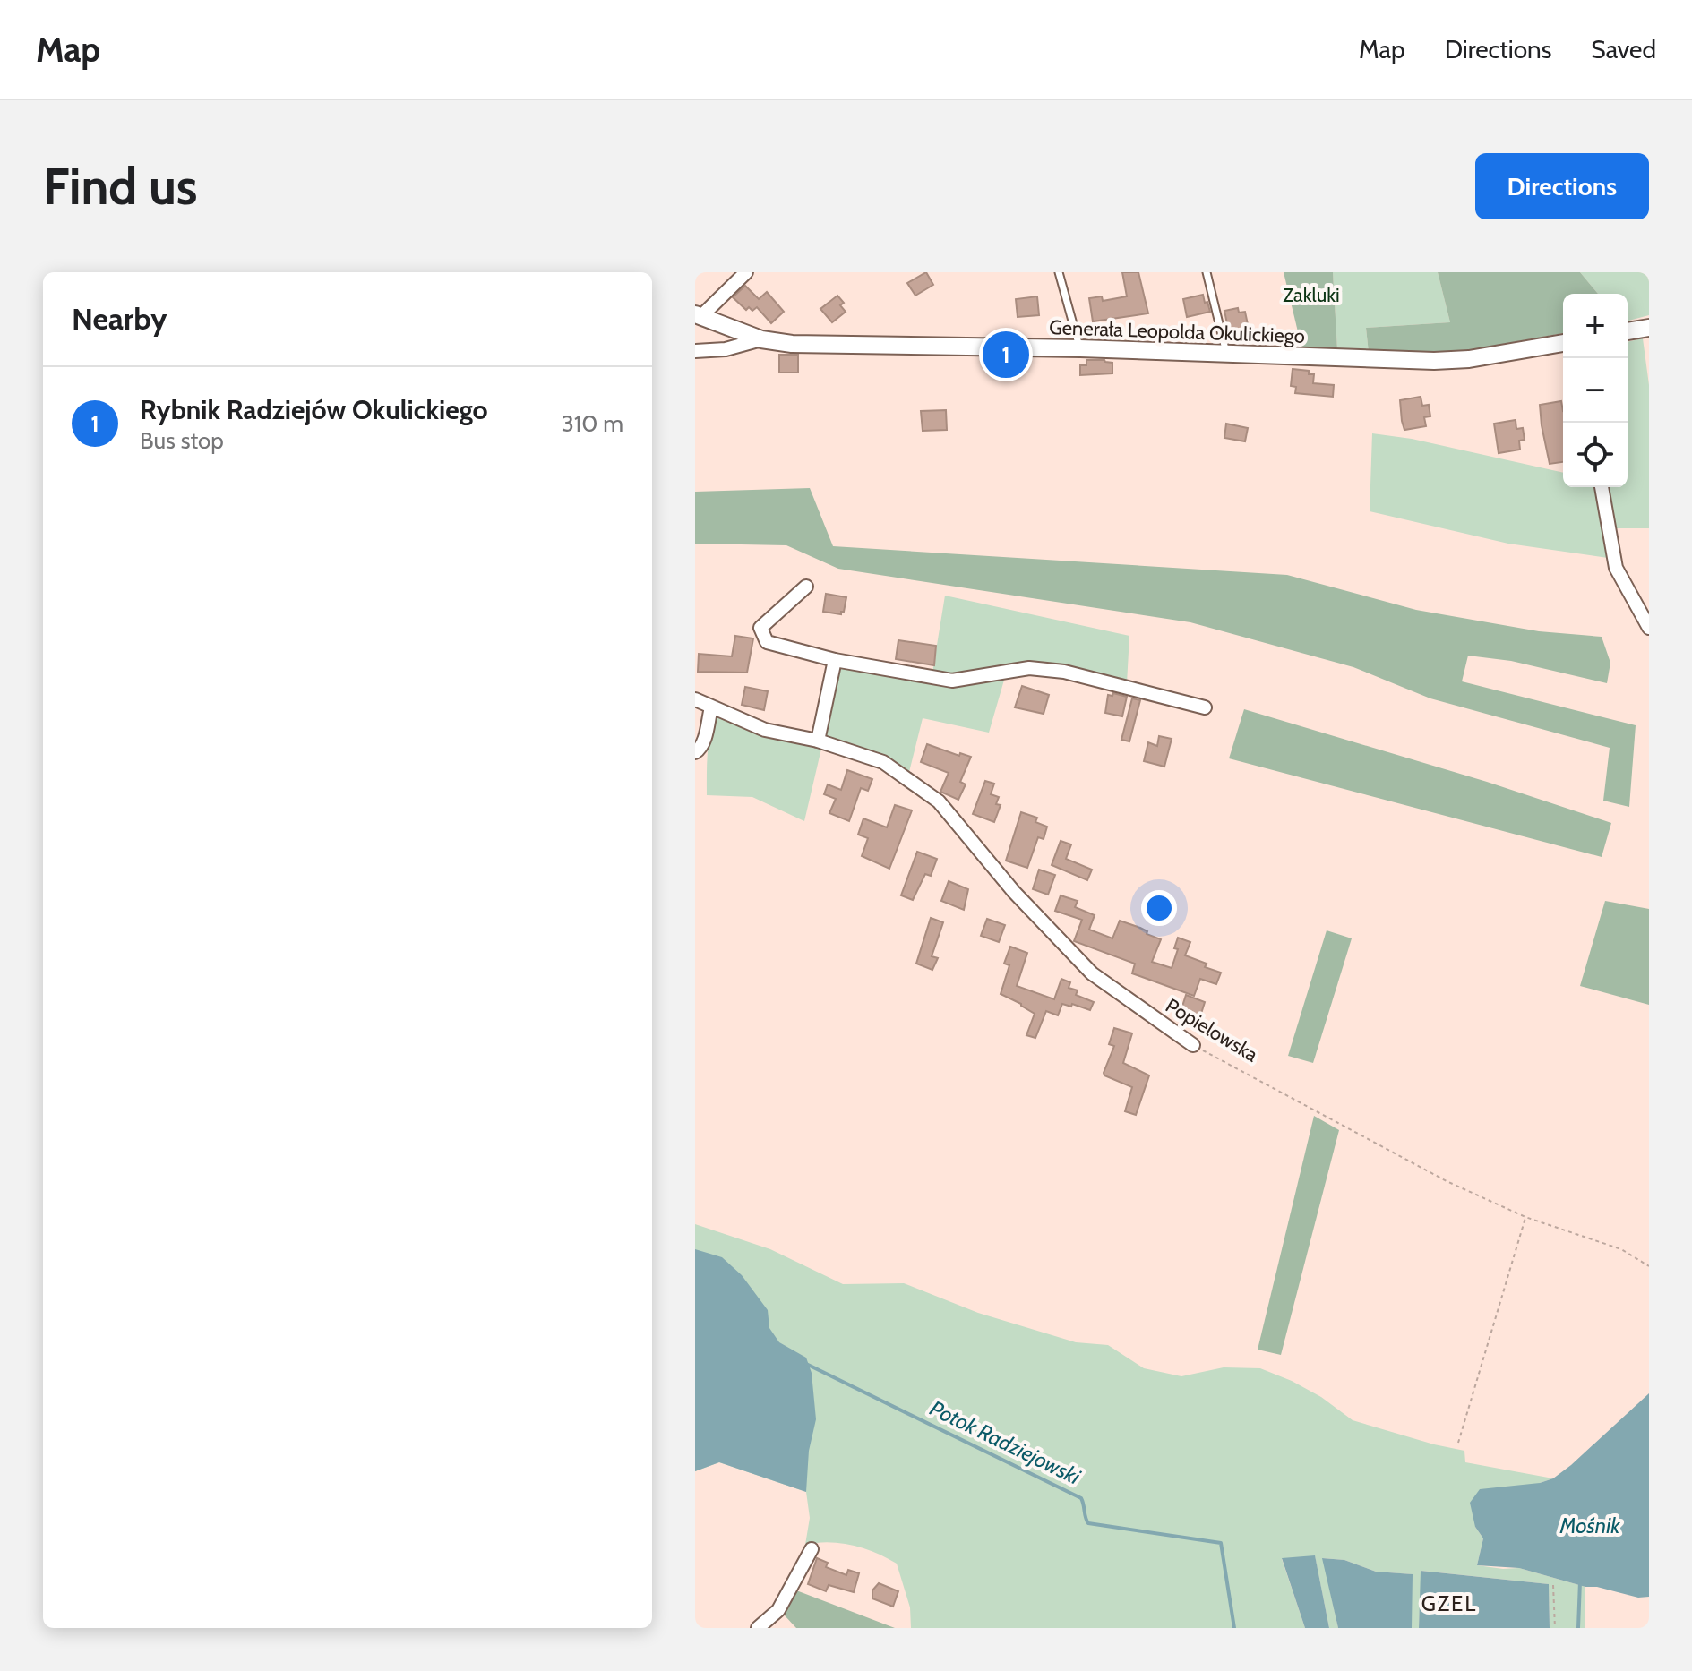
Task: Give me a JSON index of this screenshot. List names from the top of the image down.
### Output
{
  "streets": {
    "street": ["Generała Leopolda Okulickiego", "Popielowska"]
  },
  "districts": ["GZEL"],
  "water": ["Potok Radziejowski", "Mośnik"],
  "parks": ["Zakluki"],
  "page": {
    "header": "Map",
    "nav": ["Map", "Directions", "Saved"],
    "buttons": "Directions",
    "title": "Find us",
    "heading": "Nearby",
    "map_buttons": ["+", "−"],
    "pins": "1",
    "list": [
      {
        "mark": "1",
        "name": "Rybnik Radziejów Okulickiego",
        "note": "Bus stop",
        "value": "310 m"
      }
    ]
  }
}
